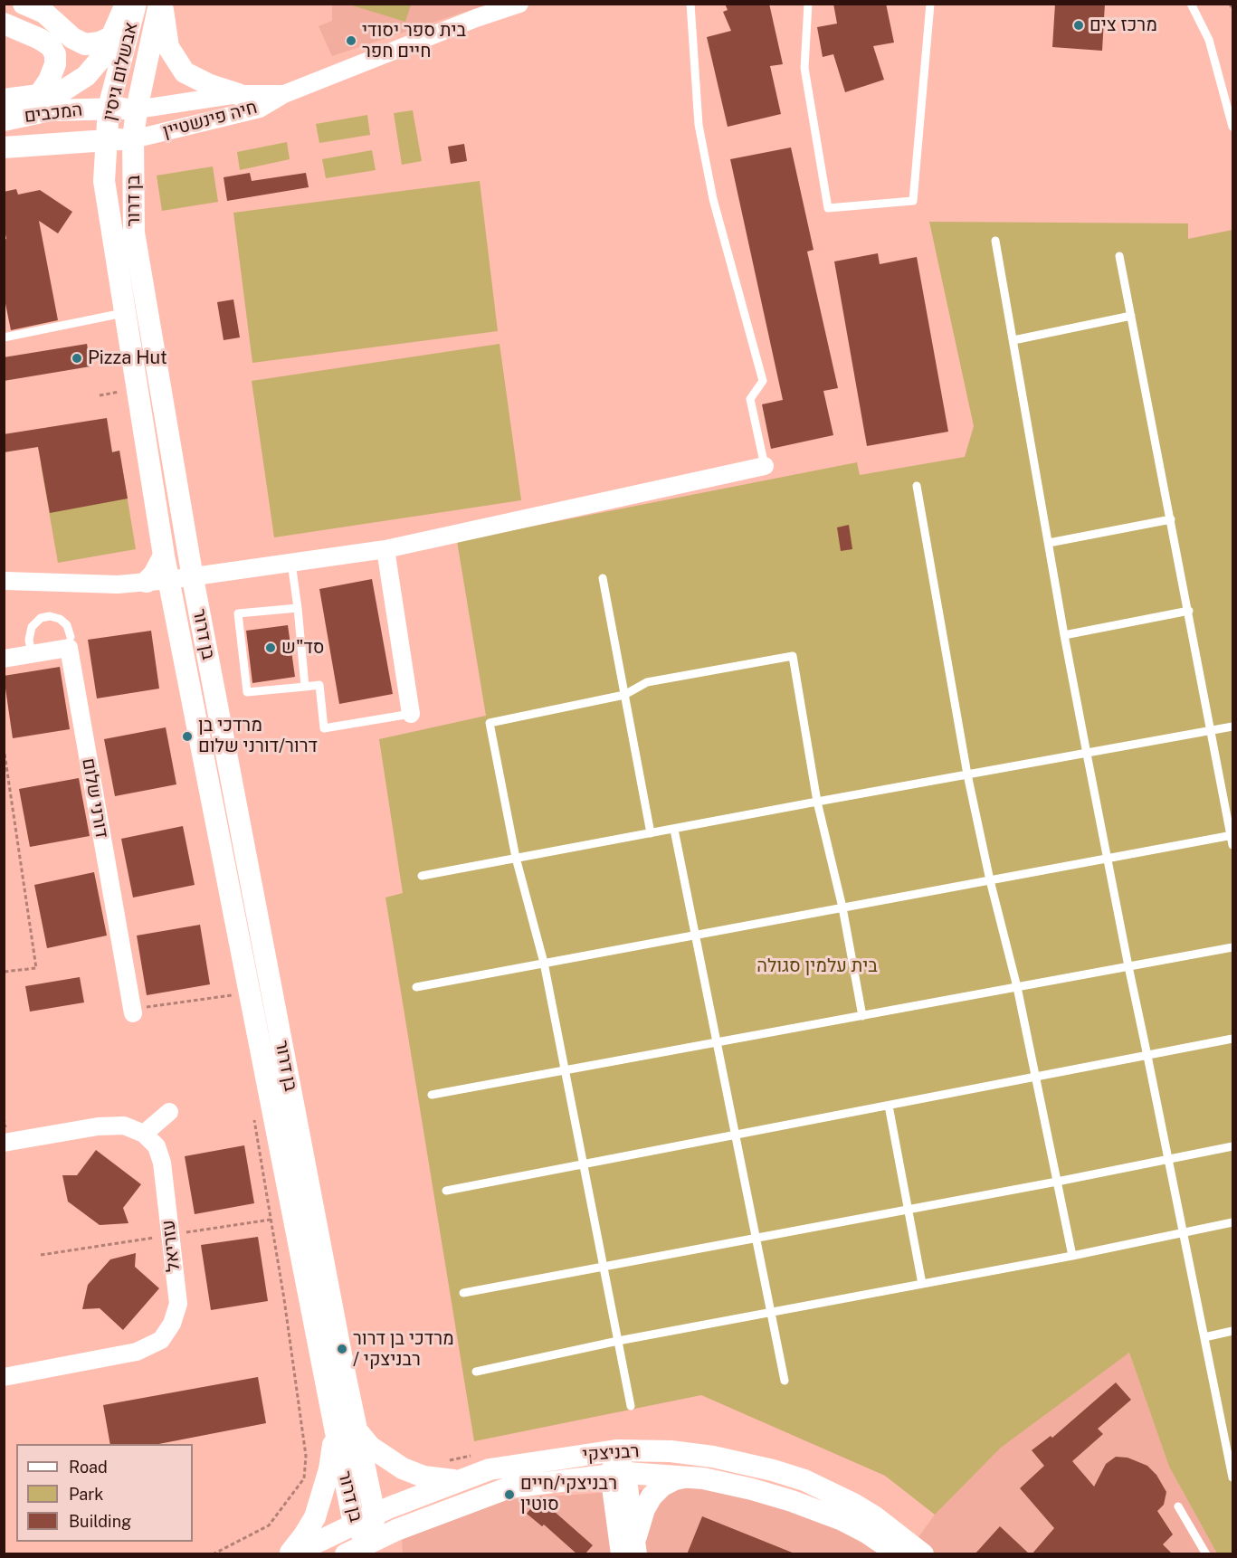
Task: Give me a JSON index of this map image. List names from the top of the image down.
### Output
{
  "streets": {
    "street": [
      "אבשלום גיסין",
      "המכבים",
      "חיה פינשטיין",
      "בן דרור",
      "דורני שלום",
      "עזריאל",
      "רבניצקי"
    ]
  },
  "crossings": [
    ["אבשלום גיסין", "המכבים"],
    ["אבשלום גיסין", "חיה פינשטיין"],
    ["אבשלום גיסין", "בן דרור"],
    ["המכבים", "חיה פינשטיין"],
    ["המכבים", "בן דרור"],
    ["חיה פינשטיין", "בן דרור"],
    ["בן דרור", "רבניצקי"]
  ],
  "parks": ["בית עלמין סגולה"],
  "places": [
    "מרכז צים",
    "בית ספר יסודי חיים חפר",
    "Pizza Hut",
    "סד\"ש",
    "מרדכי בן דרור/דורני שלום",
    "מרדכי בן דרור / רבניצקי",
    "רבניצקי/חיים סוטין"
  ],
  "legend": ["Road", "Park", "Building"]
}
